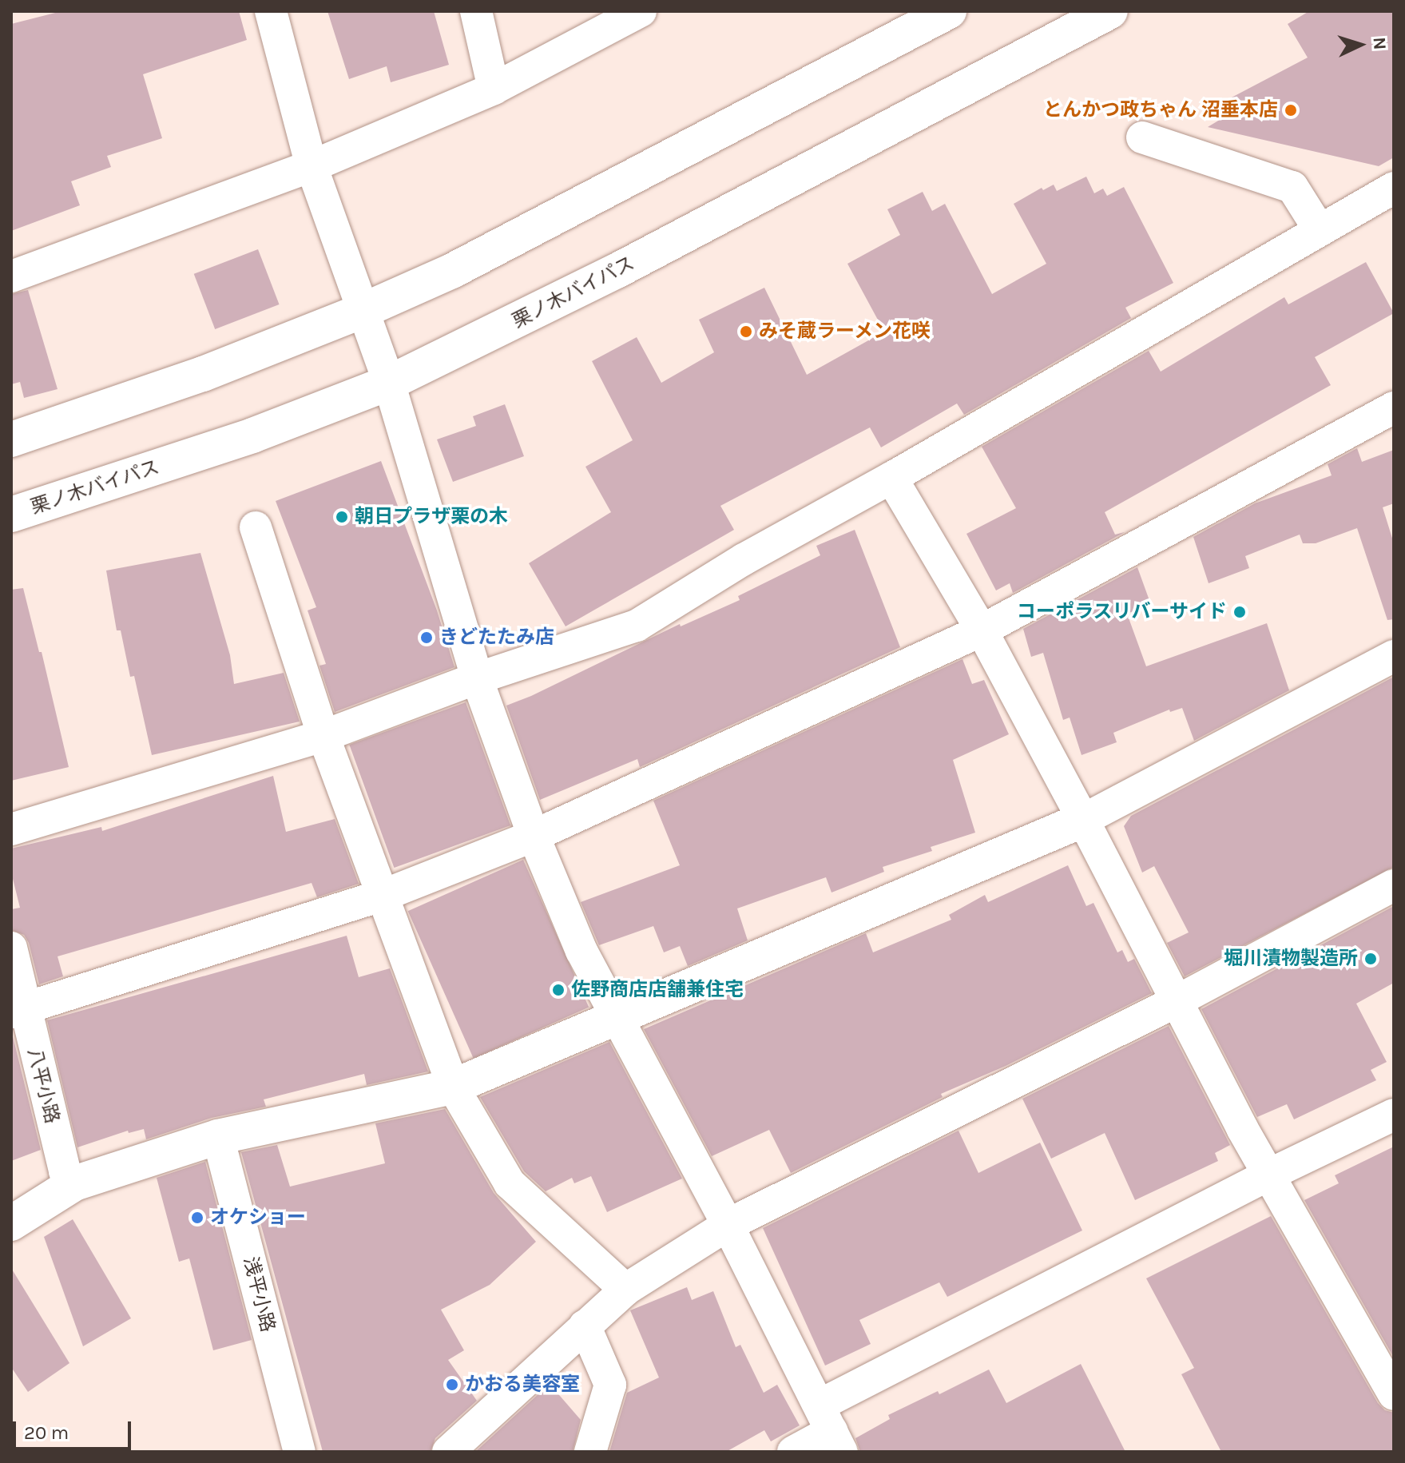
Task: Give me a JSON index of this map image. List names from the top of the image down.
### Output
{
  "streets": {
    "main road": ["栗ノ木バイパス"],
    "street": ["八平小路", "浅平小路"]
  },
  "places": [
    "とんかつ政ちゃん 沼垂本店",
    "みそ蔵ラーメン花咲",
    "朝日プラザ栗の木",
    "コーポラスリバーサイド",
    "きどたたみ店",
    "堀川漬物製造所",
    "佐野商店店舗兼住宅",
    "オケショー",
    "かおる美容室"
  ],
  "scale_bar": "20 m",
  "north": "right"
}
